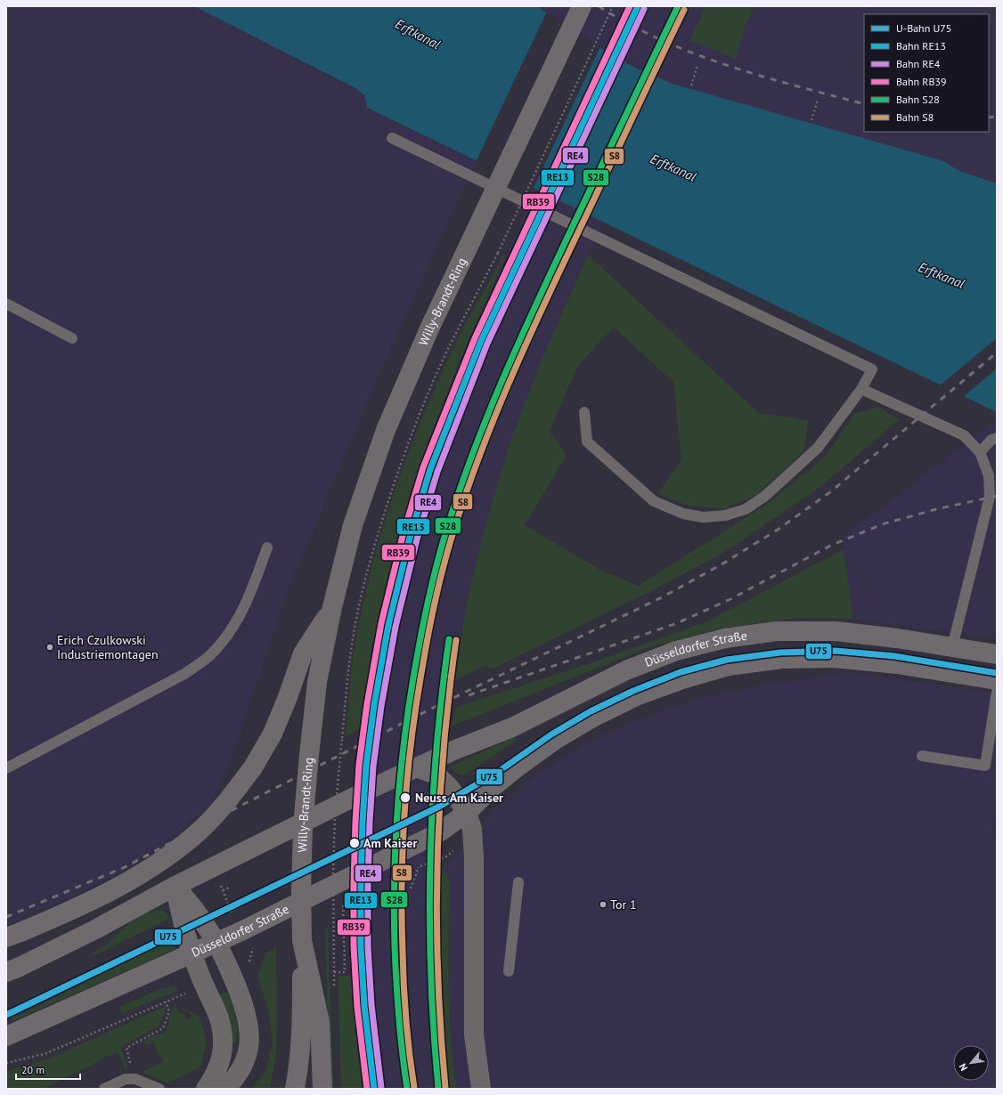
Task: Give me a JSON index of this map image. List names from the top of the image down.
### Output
{
  "streets": {
    "main road": ["Willy-Brandt-Ring", "Düsseldorfer Straße"]
  },
  "water": ["Erftkanal"],
  "places": [
    "Erich Czulkowski Industriemontagen",
    "Neuss Am Kaiser",
    "Am Kaiser",
    "Tor 1"
  ],
  "lines": [
    "rail line RE13",
    "rail line RB39",
    "rail line S28",
    "rail line RE4",
    "rail line S8",
    "metro line U75"
  ],
  "legend": [
    "U-Bahn U75",
    "Bahn RE13",
    "Bahn RE4",
    "Bahn RB39",
    "Bahn S28",
    "Bahn S8"
  ],
  "scale_bar": "20 m",
  "north": "bottom left"
}
